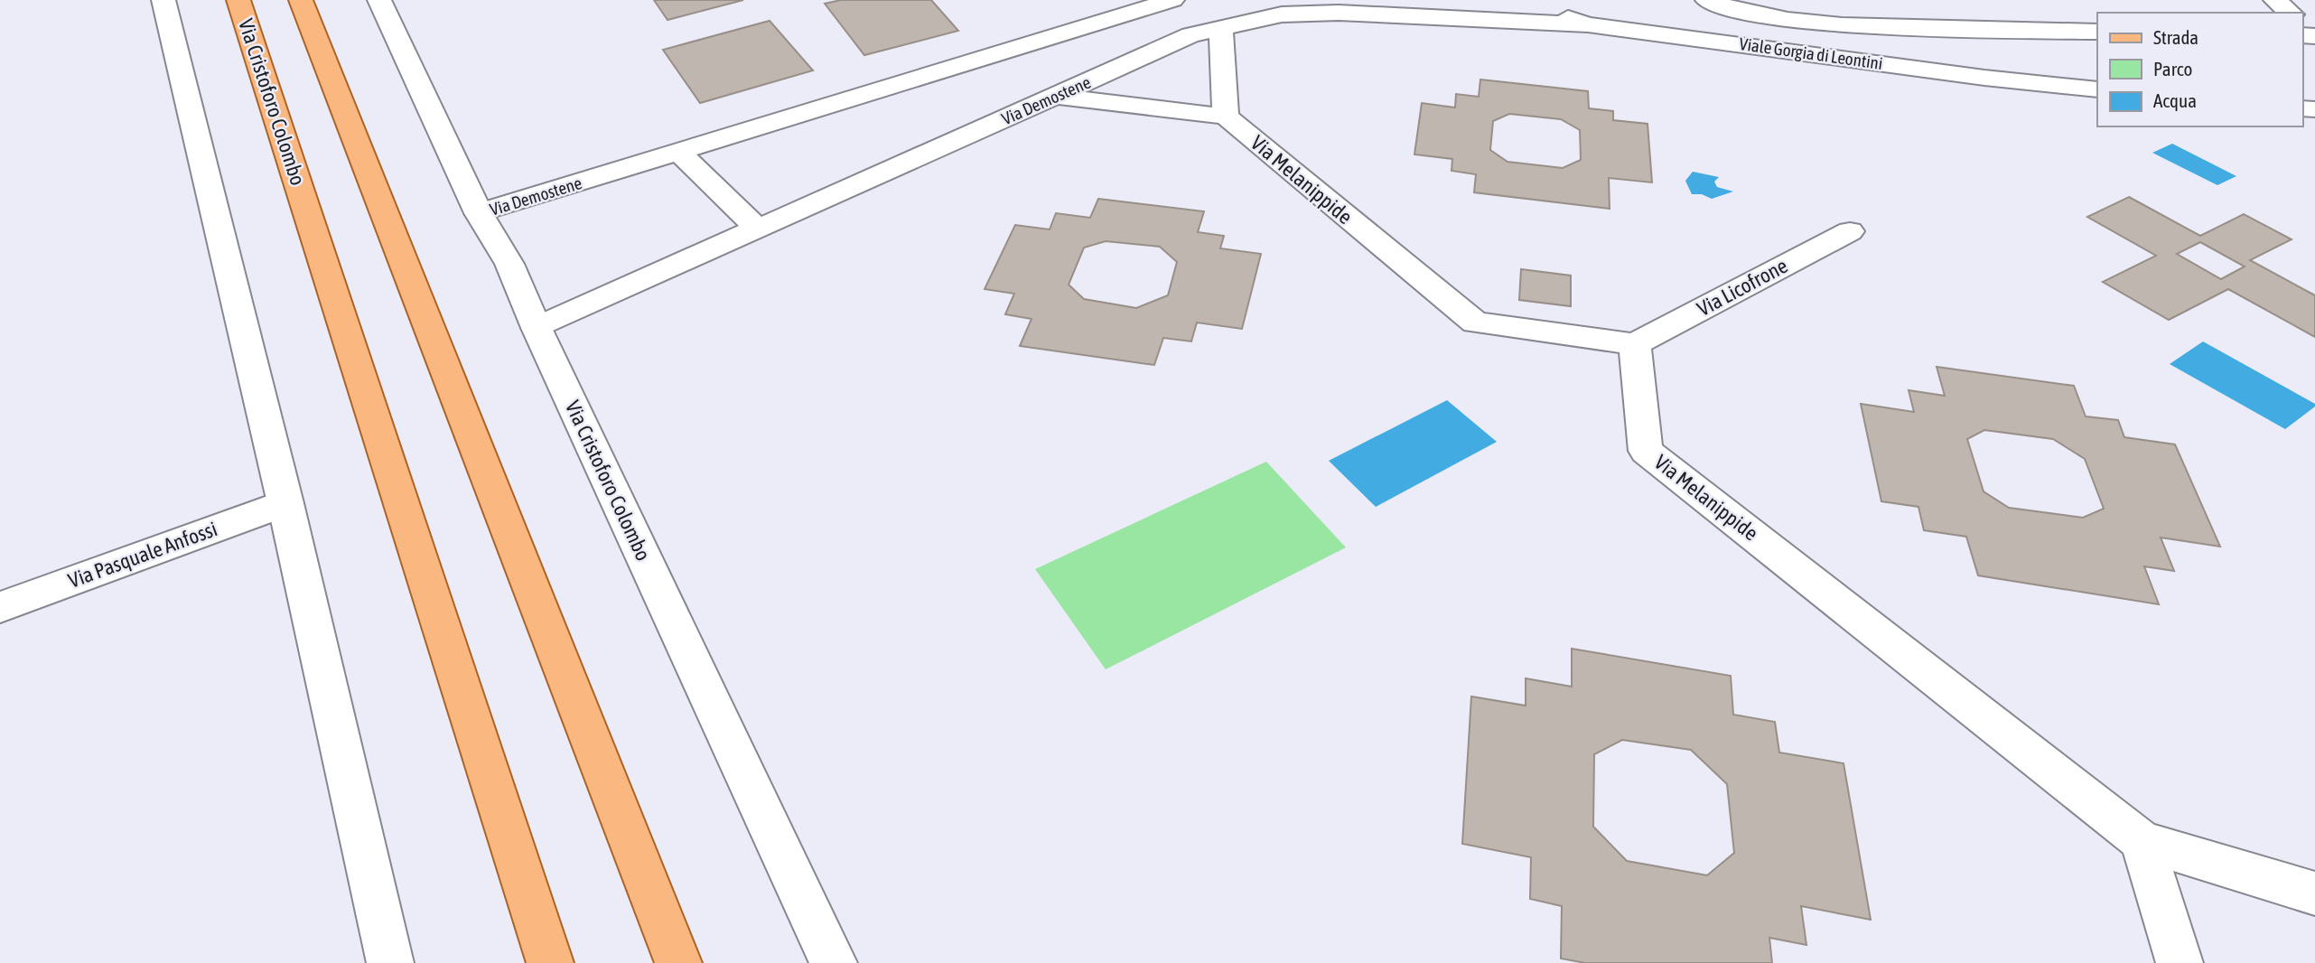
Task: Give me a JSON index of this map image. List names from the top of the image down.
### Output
{
  "streets": {
    "main road": ["Via Cristoforo Colombo"],
    "street": [
      "Viale Gorgia di Leontini",
      "Via Demostene",
      "Via Melanippide",
      "Via Licofrone",
      "Via Pasquale Anfossi"
    ]
  },
  "crossings": [
    ["Viale Gorgia di Leontini", "Via Demostene"],
    ["Via Demostene", "Via Cristoforo Colombo"],
    ["Via Melanippide", "Via Licofrone"]
  ],
  "legend": ["Strada", "Parco", "Acqua"]
}
